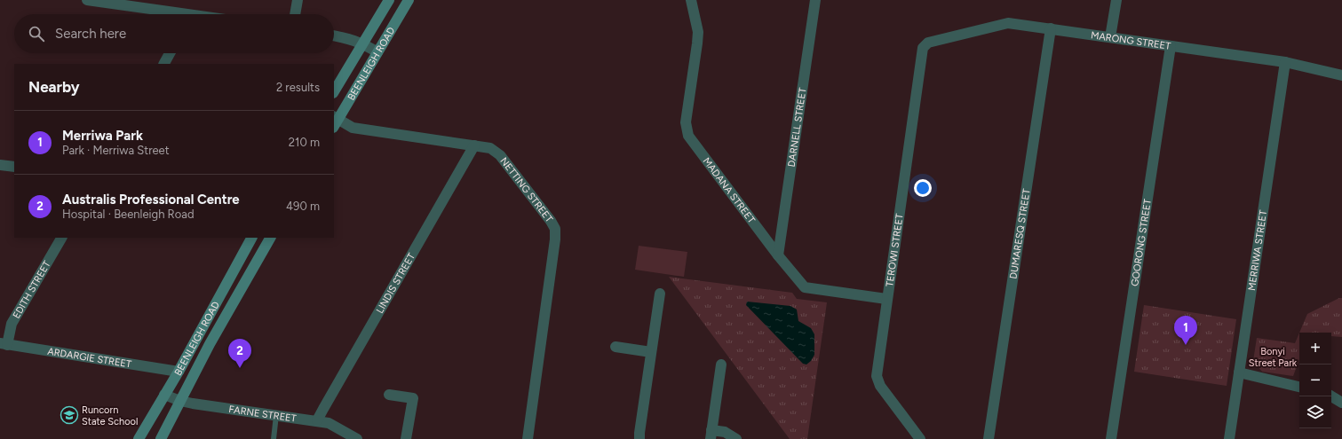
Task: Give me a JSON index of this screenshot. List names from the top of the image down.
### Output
{
  "streets": {
    "main road": ["BEENLEIGH ROAD"],
    "street": [
      "MARONG STREET",
      "DARNELL STREET",
      "NETTING STREET",
      "MADANA STREET",
      "DUMARESQ STREET",
      "GOORONG STREET",
      "TEROWI STREET",
      "MERRIWA STREET",
      "LINDIS STREET",
      "EDITH STREET",
      "ARDARGIE STREET",
      "FARNE STREET"
    ]
  },
  "crossings": [
    ["MARONG STREET", "DUMARESQ STREET"],
    ["MARONG STREET", "GOORONG STREET"],
    ["MARONG STREET", "TEROWI STREET"],
    ["MARONG STREET", "MERRIWA STREET"],
    ["BEENLEIGH ROAD", "NETTING STREET"],
    ["BEENLEIGH ROAD", "ARDARGIE STREET"],
    ["BEENLEIGH ROAD", "FARNE STREET"],
    ["DARNELL STREET", "MADANA STREET"],
    ["NETTING STREET", "LINDIS STREET"],
    ["MADANA STREET", "TEROWI STREET"],
    ["LINDIS STREET", "FARNE STREET"],
    ["EDITH STREET", "ARDARGIE STREET"]
  ],
  "parks": ["Bonyi Street Park"],
  "places": {
    "school or university": ["Runcorn State School"]
  },
  "page": {
    "search": "Search here",
    "heading": ["Nearby", "2 results"],
    "list": [
      {
        "mark": "1",
        "name": "Merriwa Park",
        "note": "Park · Merriwa Street",
        "value": "210 m"
      },
      {
        "mark": "2",
        "name": "Australis Professional Centre",
        "note": "Hospital · Beenleigh Road",
        "value": "490 m"
      }
    ],
    "pins": ["1", "2"],
    "map_buttons": ["+", "−"]
  }
}
